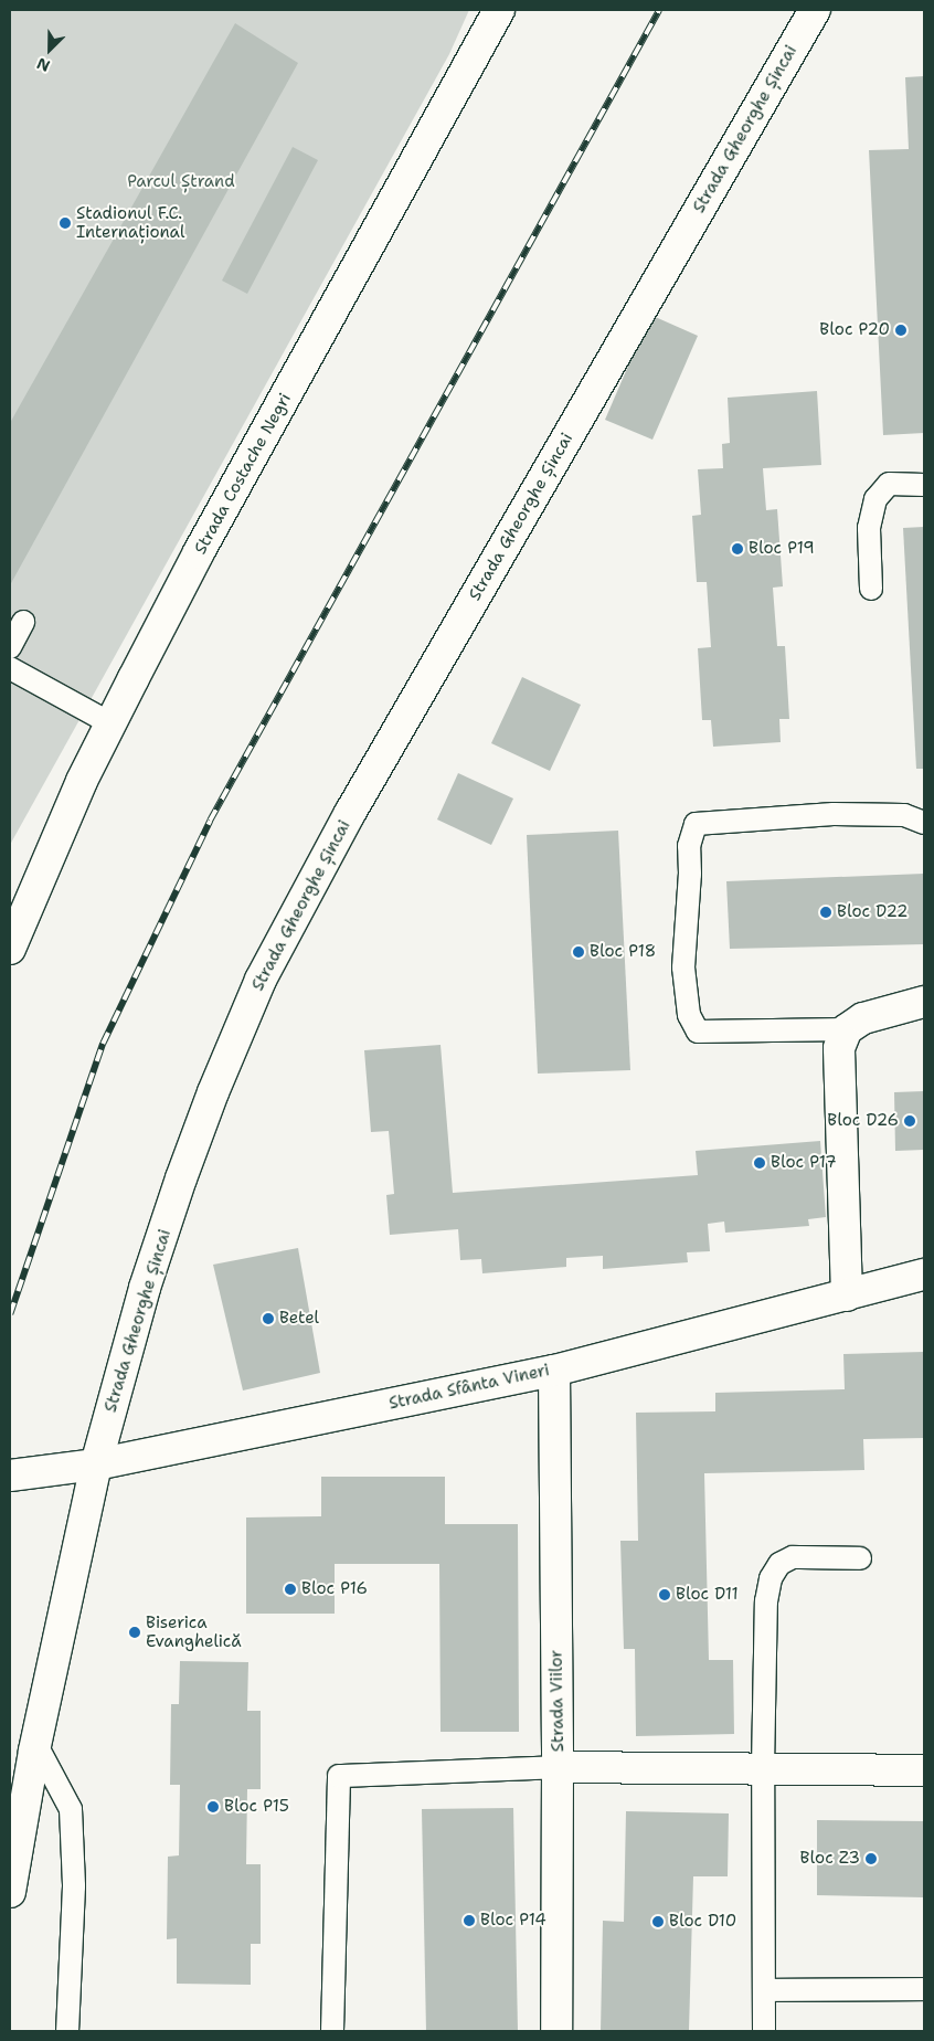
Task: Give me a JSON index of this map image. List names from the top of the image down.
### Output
{
  "streets": {
    "main road": [
      "Strada Gheorghe Șincai",
      "Strada Costache Negri",
      "Strada Sfânta Vineri",
      "Strada Viilor"
    ]
  },
  "crossings": [
    ["Strada Gheorghe Șincai", "Strada Sfânta Vineri"],
    ["Strada Sfânta Vineri", "Strada Viilor"]
  ],
  "parks": ["Parcul Ștrand"],
  "places": [
    "Stadionul F.C. Internațional",
    "Bloc P20",
    "Bloc P19",
    "Bloc D22",
    "Bloc P18",
    "Bloc D26",
    "Bloc P17",
    "Betel",
    "Bloc P16",
    "Bloc D11",
    "Biserica Evanghelică",
    "Bloc P15",
    "Bloc Z3",
    "Bloc P14",
    "Bloc D10"
  ],
  "north": "bottom left"
}
